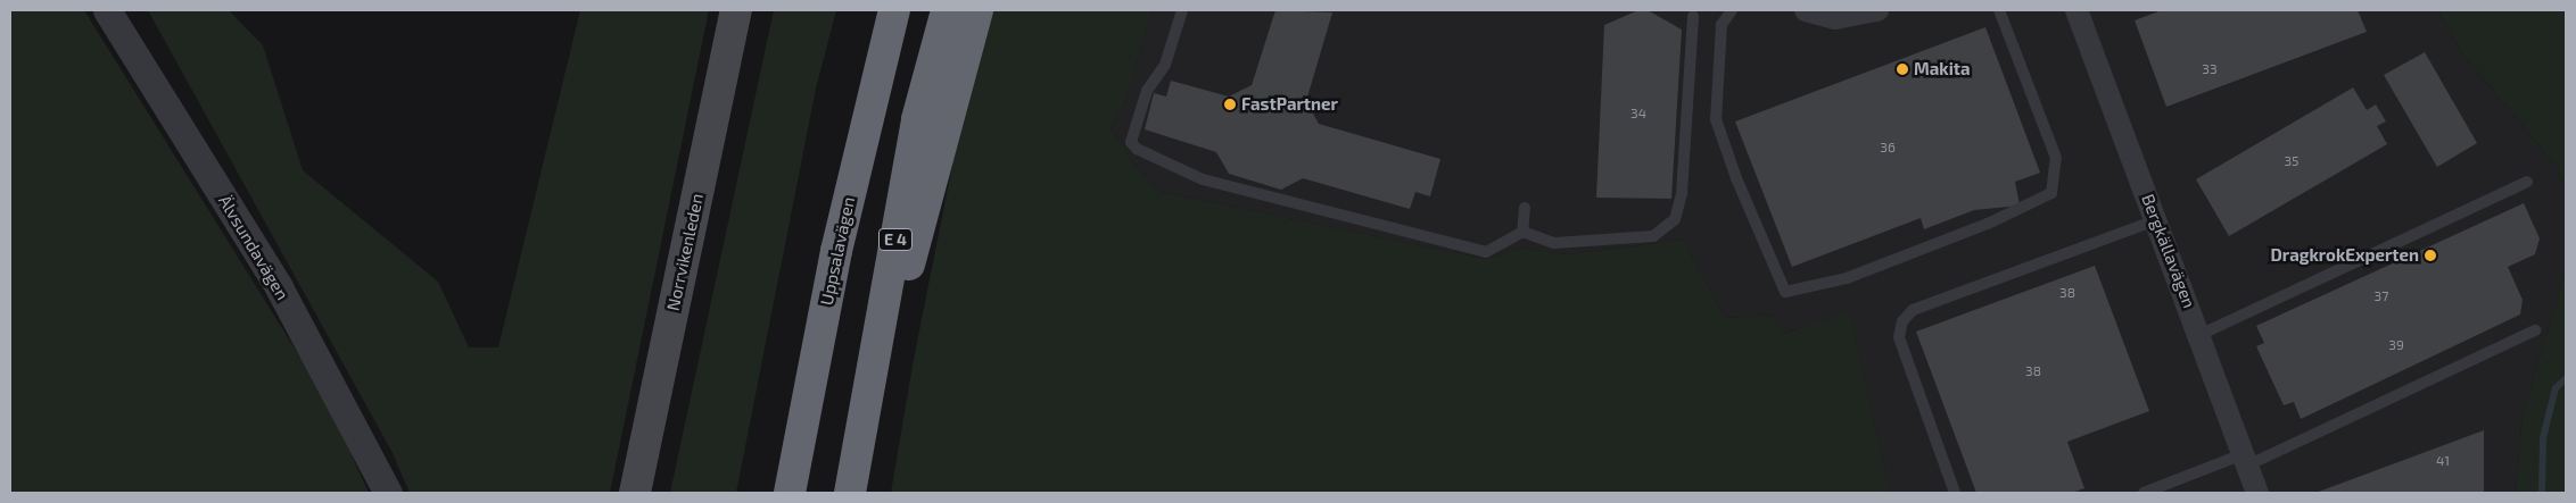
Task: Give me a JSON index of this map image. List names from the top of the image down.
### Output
{
  "streets": {
    "highway": ["E 4", "Uppsalavägen"],
    "main road": ["Norrvikenleden"],
    "street": ["Älvsundavägen", "Bergkällavägen"]
  },
  "places": ["Makita", "FastPartner", "DragkrokExperten"],
  "house_numbers": [
    "33",
    "34",
    "36",
    "35",
    "38",
    "37",
    "39",
    "38",
    "41"
  ]
}
